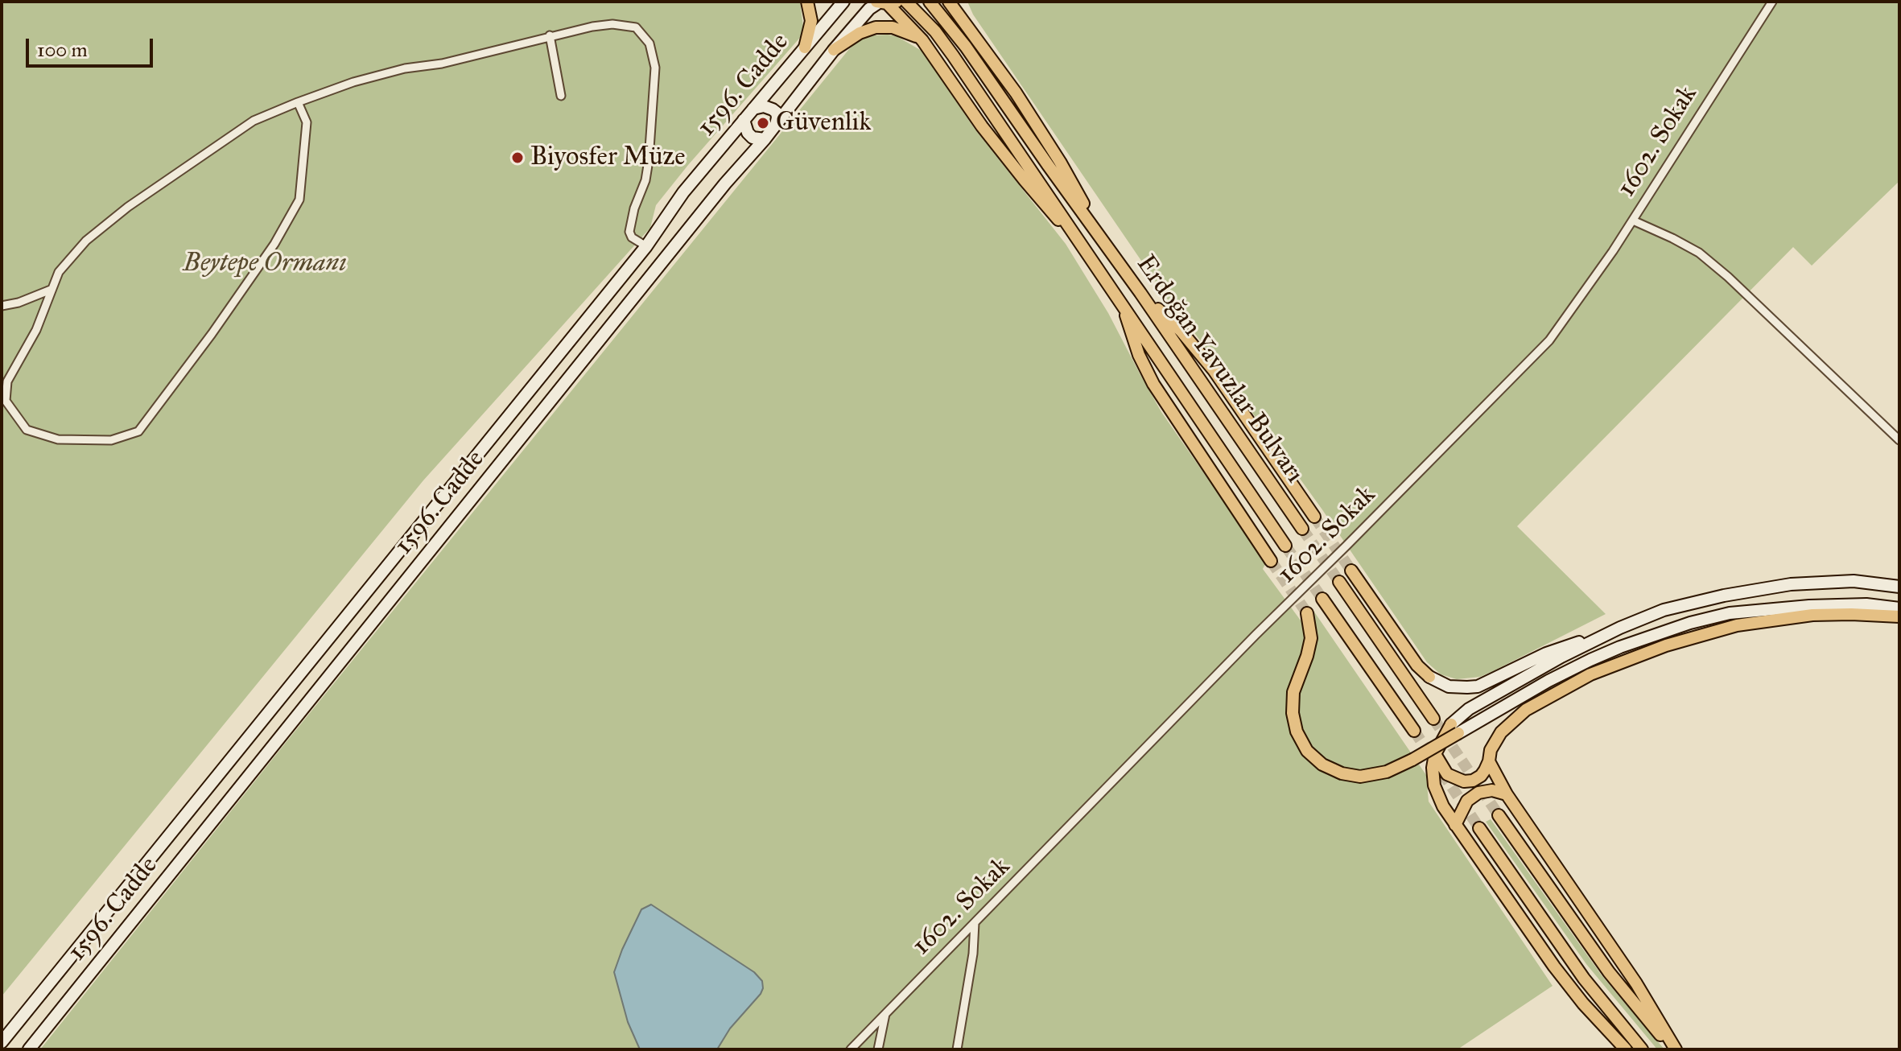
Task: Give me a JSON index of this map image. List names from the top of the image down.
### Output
{
  "streets": {
    "main road": ["1596. Cadde", "Erdoğan Yavuzlar Bulvarı"],
    "street": ["1602. Sokak"]
  },
  "crossings": [
    ["1596. Cadde", "Erdoğan Yavuzlar Bulvarı"]
  ],
  "parks": ["Beytepe Ormanı"],
  "places": ["Güvenlik", "Biyosfer Müze"],
  "scale_bar": "100 m"
}
